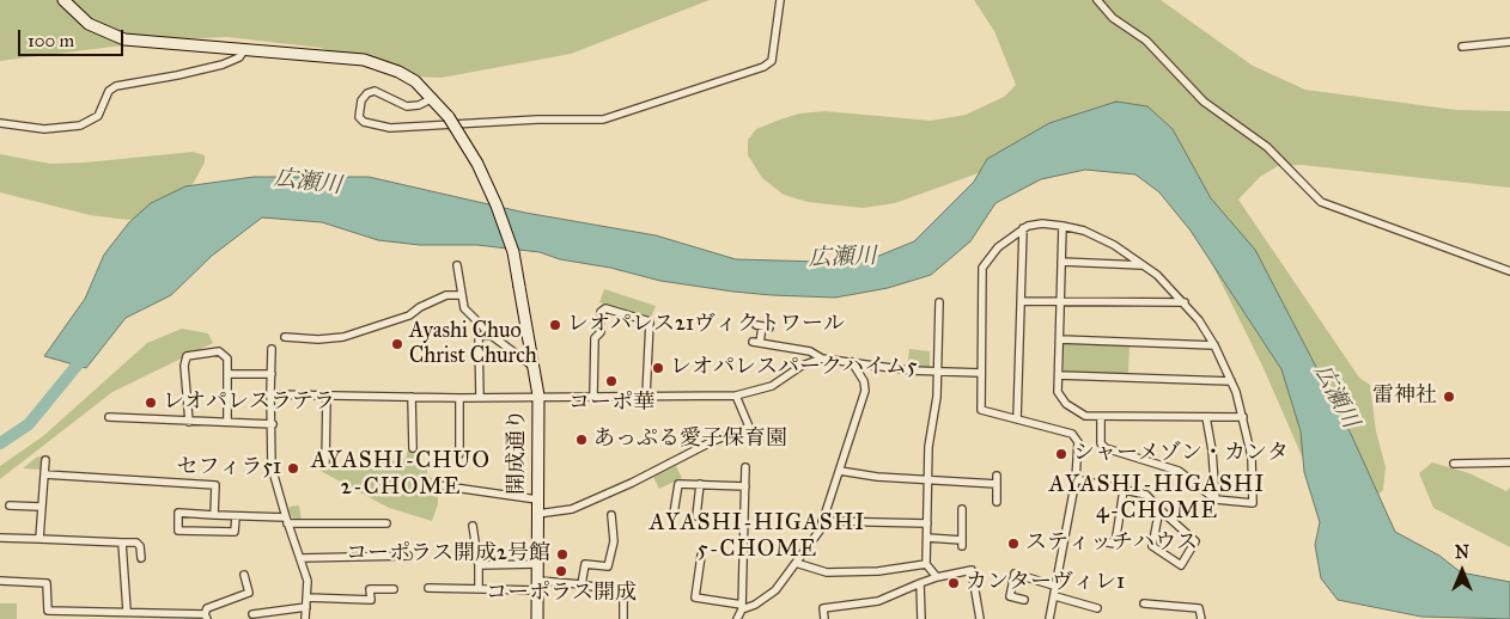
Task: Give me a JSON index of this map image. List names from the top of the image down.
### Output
{
  "streets": {
    "street": ["開成通り"]
  },
  "districts": ["AYASHI-CHUO 2-CHOME", "AYASHI-HIGASHI 4-CHOME", "AYASHI-HIGASHI 5-CHOME"],
  "water": ["広瀬川"],
  "places": [
    "レオパレス21ヴィクトワール",
    "Ayashi Chuo Christ Church",
    "レオパレスパークハイム5",
    "コーポ華",
    "雷神社",
    "レオパレスラテラ",
    "あっぷる愛子保育園",
    "シャーメゾン・カンタ",
    "セフィラ51",
    "スティッチハウス",
    "コーポラス開成2号館",
    "コーポラス開成",
    "カンターヴィレ1"
  ],
  "scale_bar": "100 m",
  "north": "top"
}
